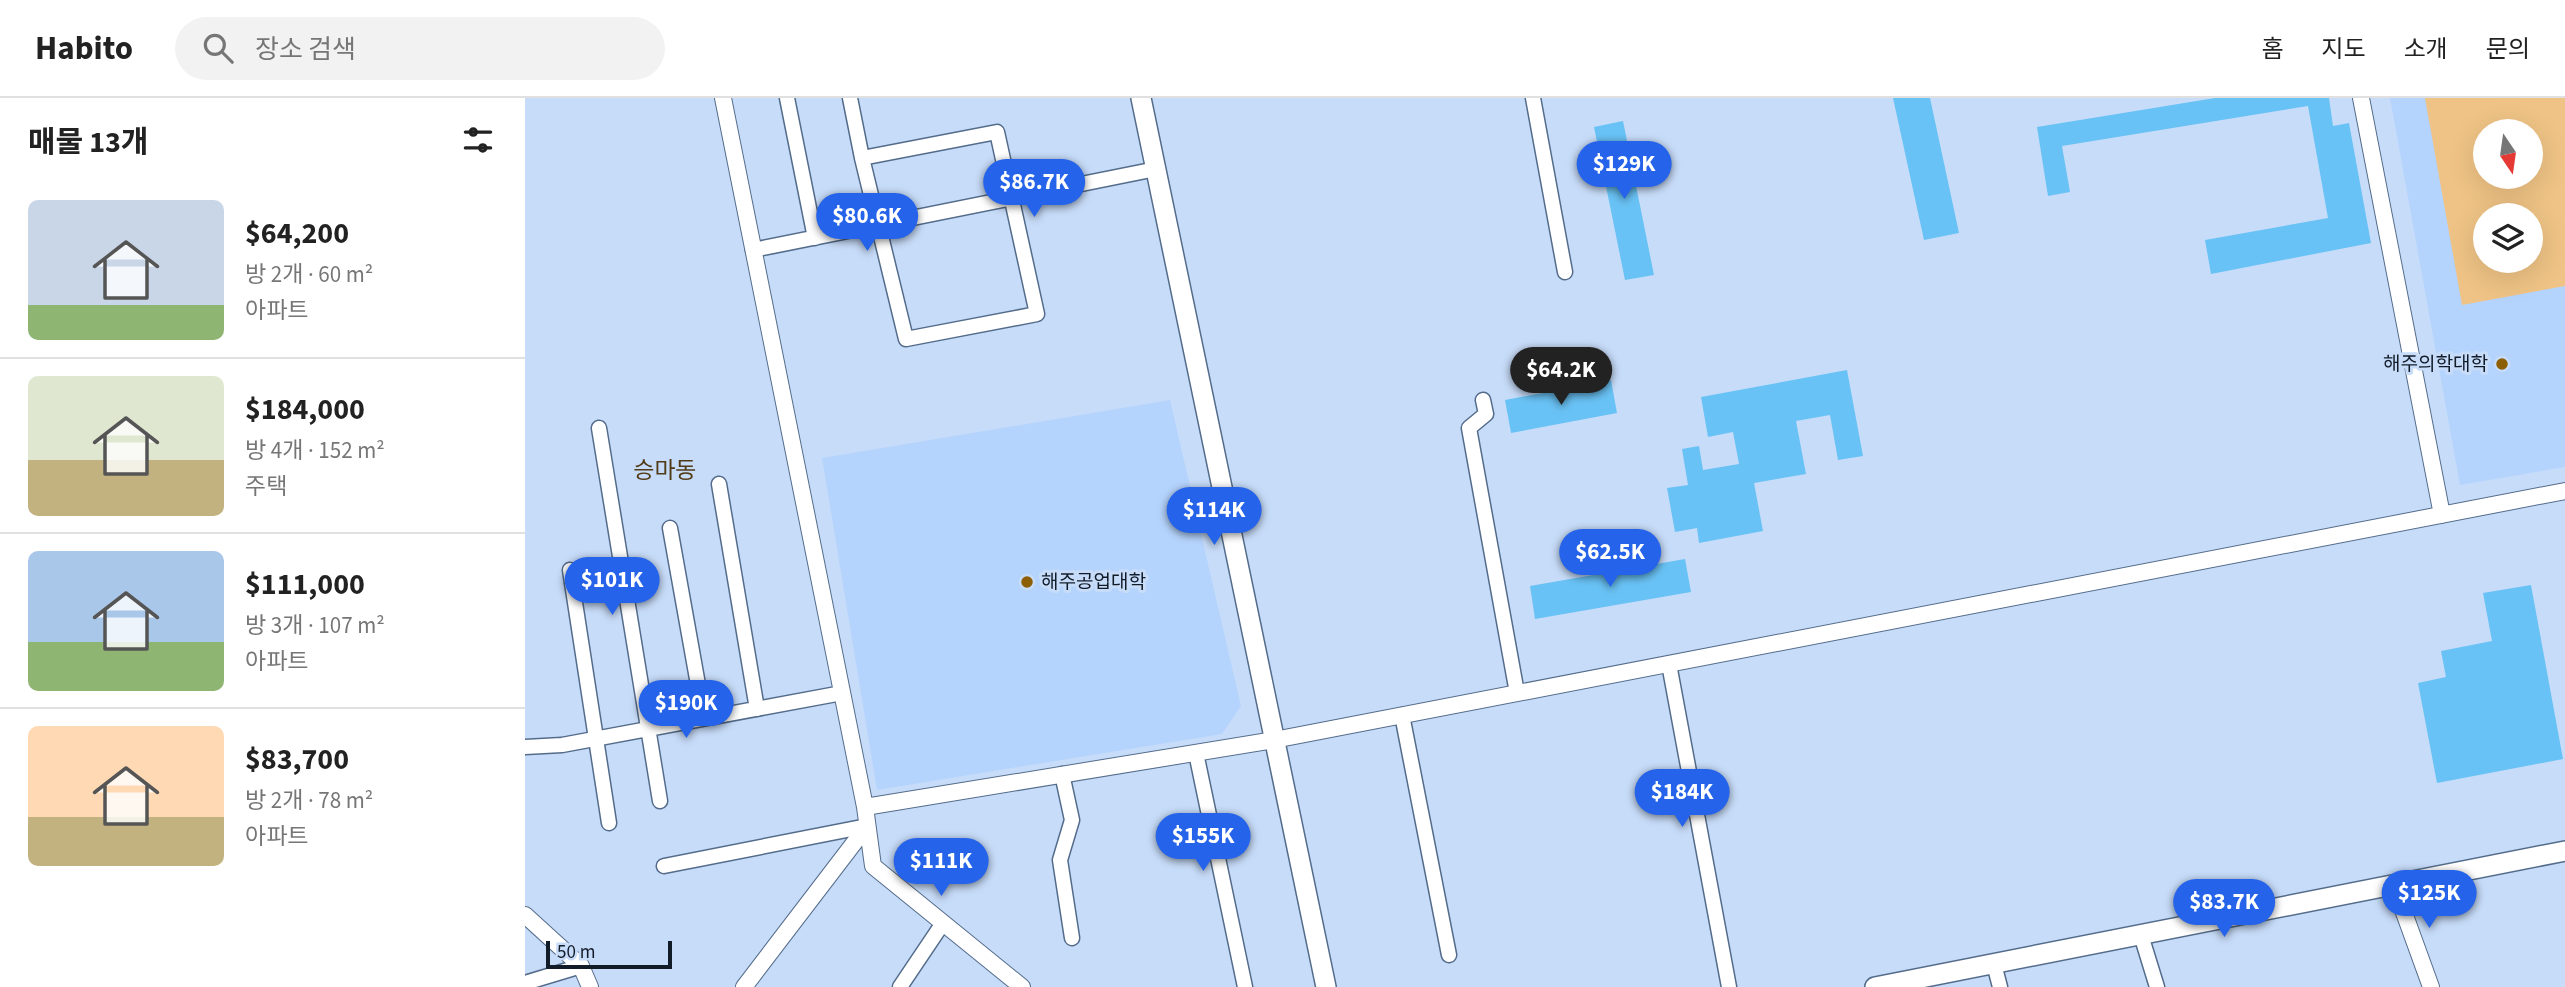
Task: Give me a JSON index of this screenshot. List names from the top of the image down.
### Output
{
  "districts": ["승마동"],
  "places": ["해주의학대학", "해주공업대학"],
  "scale_bar": "50 m",
  "north": "bottom",
  "page": {
    "header": "Habito",
    "search": "장소 검색",
    "nav": [
      "홈",
      "지도",
      "소개",
      "문의"
    ],
    "heading": "매물 13개",
    "price": [
      "$129K",
      "$86.7K",
      "$80.6K",
      "$64.2K",
      "$114K",
      "$62.5K",
      "$101K",
      "$190K",
      "$184K",
      "$155K",
      "$111K",
      "$125K",
      "$83.7K"
    ],
    "list": [
      {
        "name": "$64,200",
        "note": "방 2개 · 60 m² · 아파트"
      },
      {
        "name": "$184,000",
        "note": "방 4개 · 152 m² · 주택"
      },
      {
        "name": "$111,000",
        "note": "방 3개 · 107 m² · 아파트"
      },
      {
        "name": "$83,700",
        "note": "방 2개 · 78 m² · 아파트"
      }
    ],
    "scale": "50 m"
  }
}
